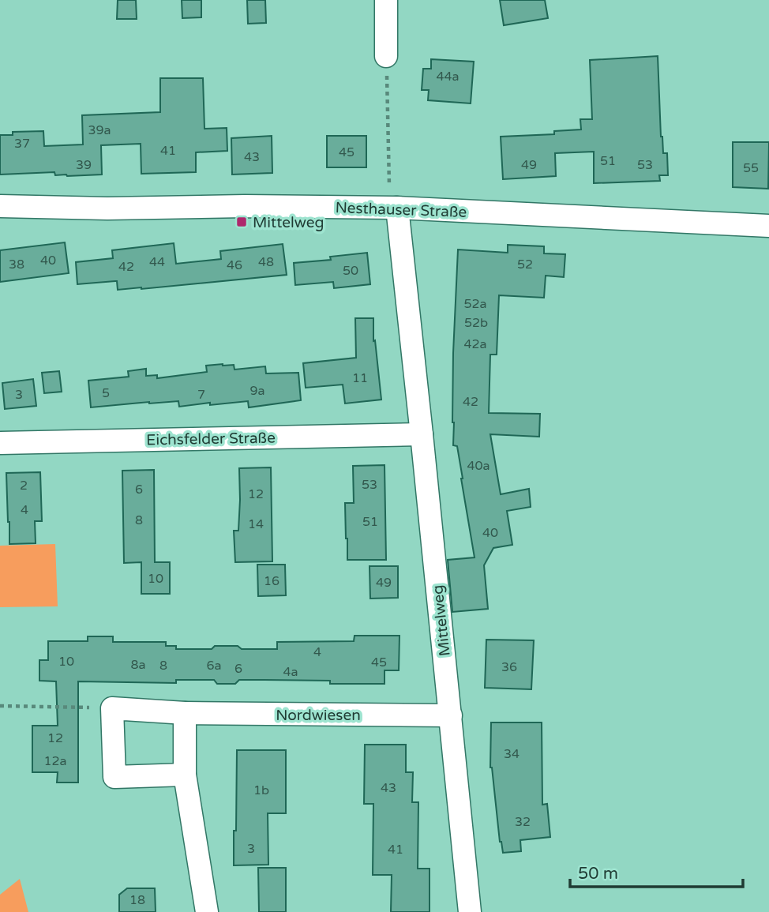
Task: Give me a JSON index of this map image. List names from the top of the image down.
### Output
{
  "streets": {
    "street": [
      "Nesthauser Straße",
      "Eichsfelder Straße",
      "Mittelweg",
      "Nordwiesen"
    ]
  },
  "crossings": [
    ["Nesthauser Straße", "Mittelweg"],
    ["Eichsfelder Straße", "Mittelweg"],
    ["Mittelweg", "Nordwiesen"]
  ],
  "places": {
    "transit": ["Mittelweg"]
  },
  "house_numbers": [
    "44a",
    "39a",
    "37",
    "41",
    "45",
    "43",
    "51",
    "39",
    "49",
    "53",
    "55",
    "40",
    "44",
    "48",
    "38",
    "52",
    "46",
    "42",
    "50",
    "52a",
    "52b",
    "42a",
    "11",
    "9a",
    "5",
    "3",
    "7",
    "42",
    "40a",
    "53",
    "2",
    "6",
    "12",
    "4",
    "8",
    "51",
    "14",
    "40",
    "10",
    "16",
    "49",
    "4",
    "10",
    "45",
    "8a",
    "8",
    "6a",
    "36",
    "6",
    "4a",
    "12",
    "34",
    "12a",
    "43",
    "1b",
    "32",
    "3",
    "41",
    "18"
  ],
  "scale_bar": "50 m"
}
